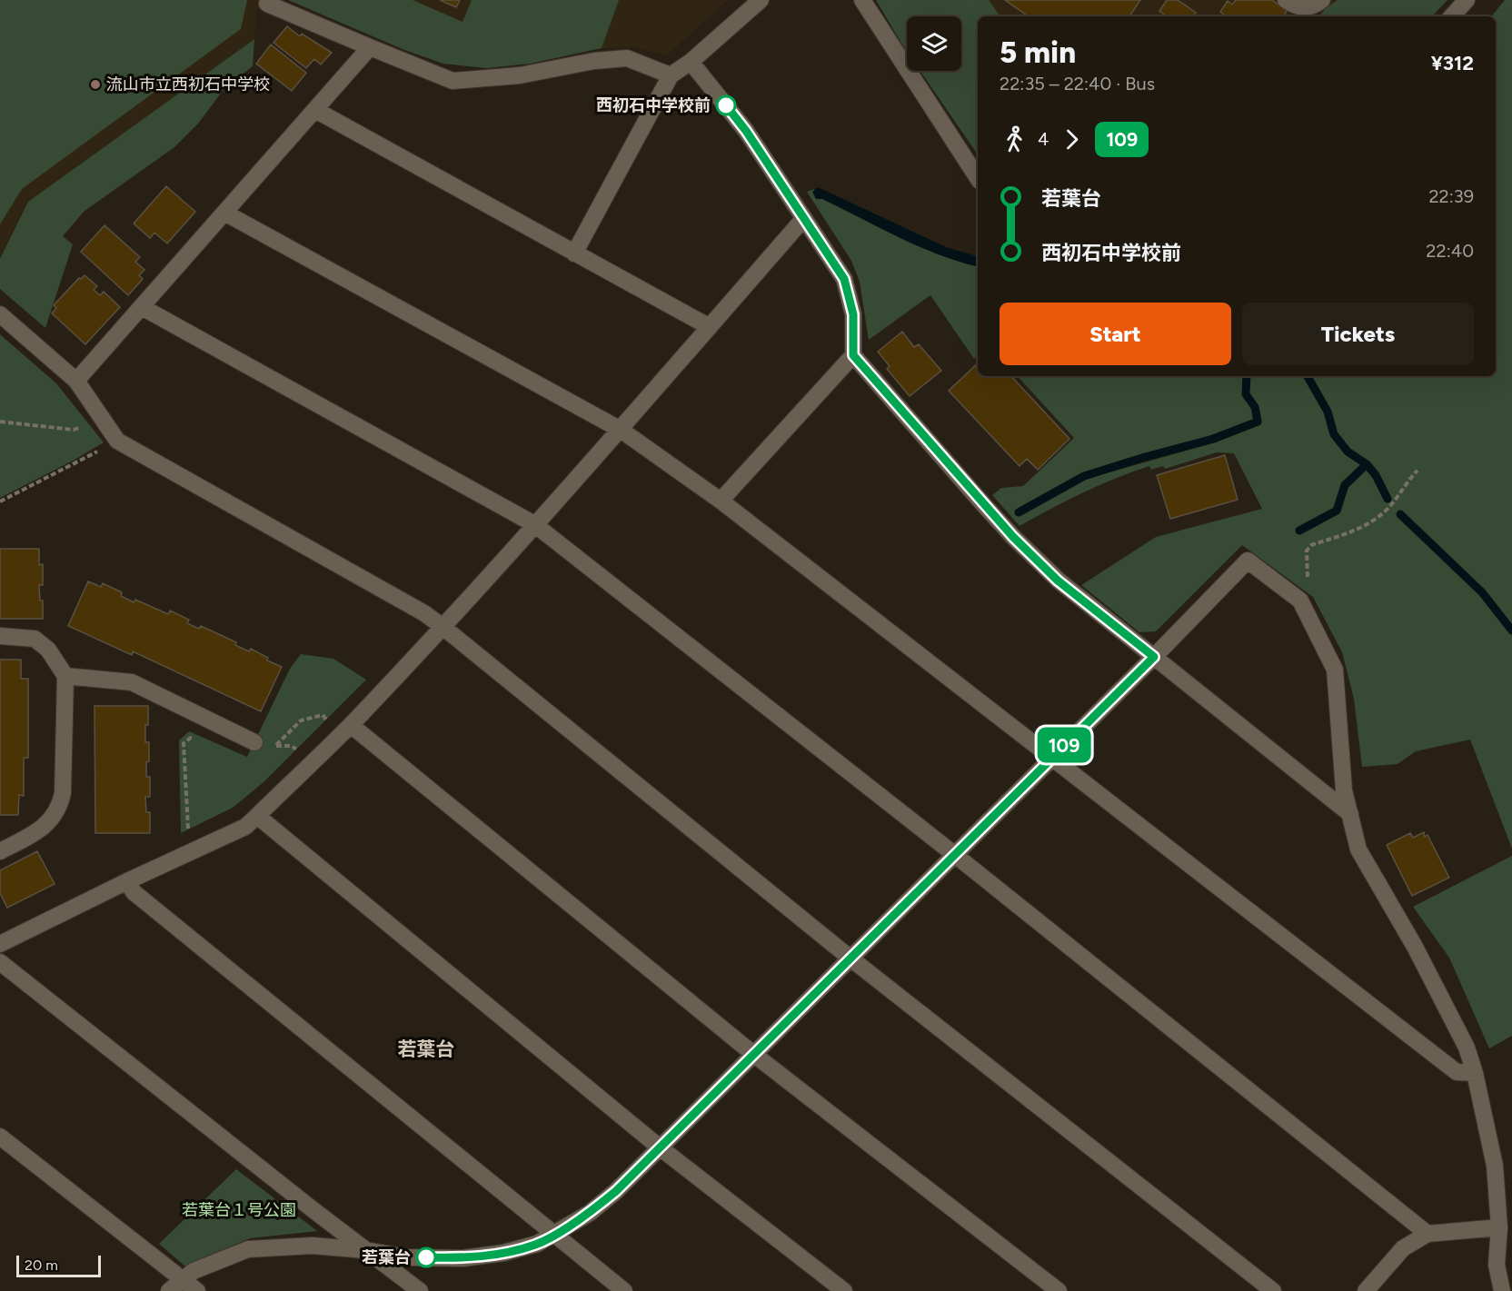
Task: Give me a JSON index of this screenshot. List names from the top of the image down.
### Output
{
  "districts": ["若葉台"],
  "parks": ["若葉台１号公園"],
  "places": ["流山市立西初石中学校", "西初石中学校前", "若葉台"],
  "lines": ["bus line 109"],
  "scale_bar": "20 m",
  "page": {
    "on_map": "109",
    "heading": ["5 min", "22:35 – 22:40 · Bus", "¥312"],
    "legs": ["4", "109"],
    "list": [
      {
        "name": "若葉台",
        "value": "22:39"
      },
      {
        "name": "西初石中学校前",
        "value": "22:40"
      }
    ],
    "buttons": ["Start", "Tickets"],
    "scale": "20 m"
  }
}
